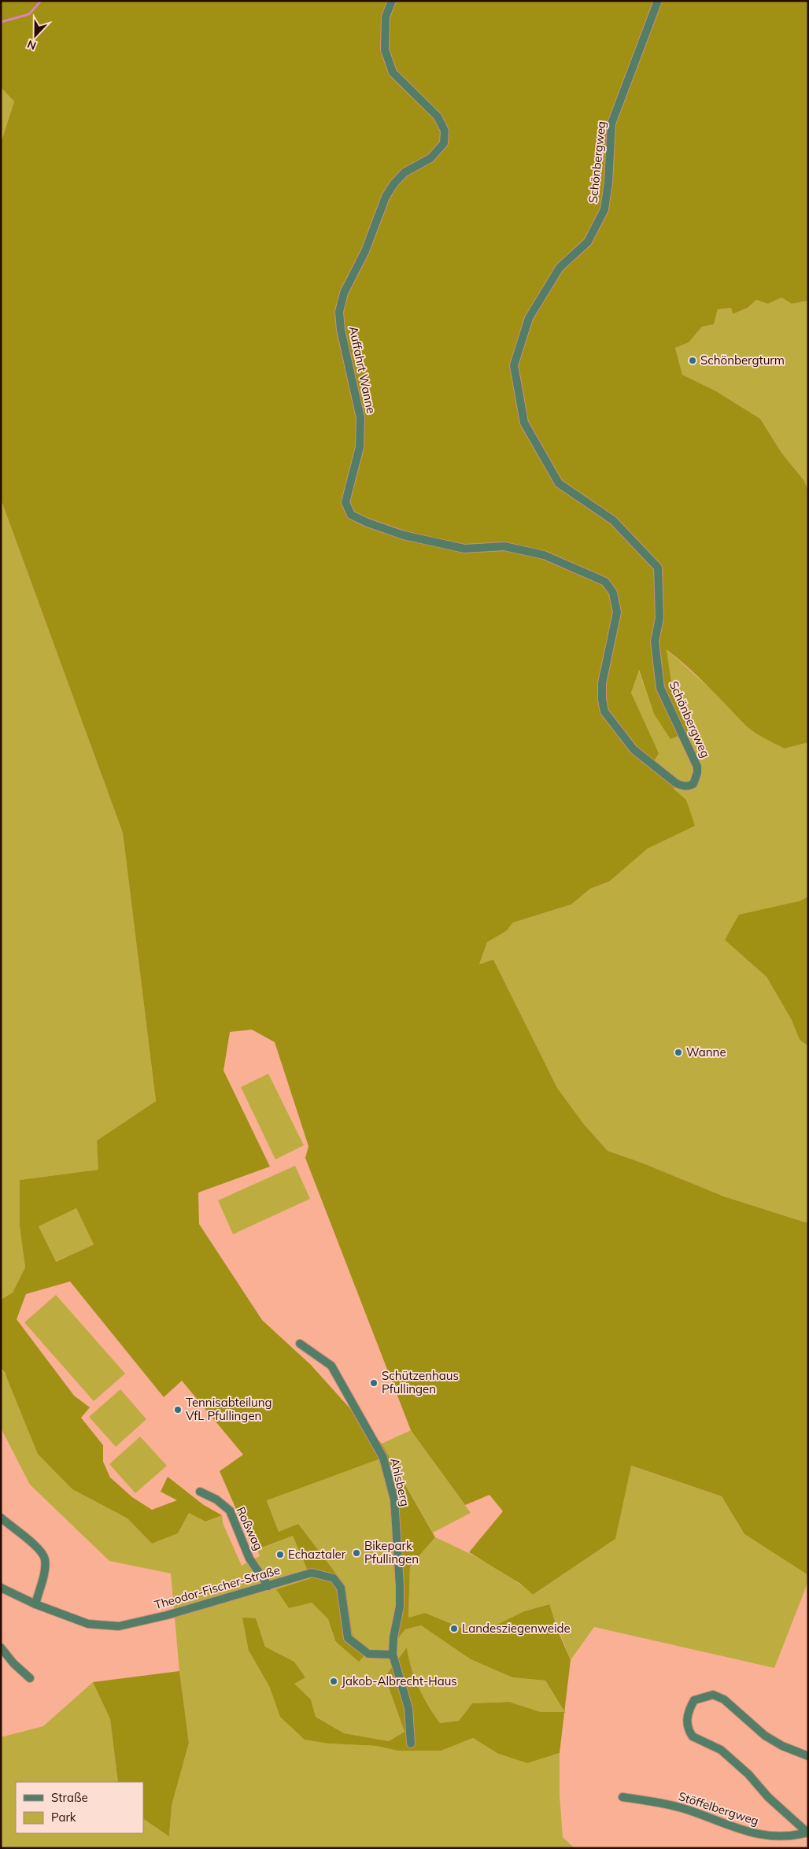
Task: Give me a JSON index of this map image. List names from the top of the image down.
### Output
{
  "streets": {
    "street": [
      "Schönbergweg",
      "Auffahrt Wanne",
      "Ahlsberg",
      "Roßwag",
      "Theodor-Fischer-Straße",
      "Stöffelbergweg"
    ]
  },
  "crossings": [
    ["Schönbergweg", "Auffahrt Wanne"],
    ["Ahlsberg", "Theodor-Fischer-Straße"],
    ["Roßwag", "Theodor-Fischer-Straße"]
  ],
  "places": [
    "Schönbergturm",
    "Wanne",
    "Schützenhaus Pfullingen",
    "Tennisabteilung VfL Pfullingen",
    "Bikepark Pfullingen",
    "Echaztaler",
    "Landesziegenweide",
    "Jakob-Albrecht-Haus"
  ],
  "legend": ["Straße", "Park"],
  "north": "bottom"
}
